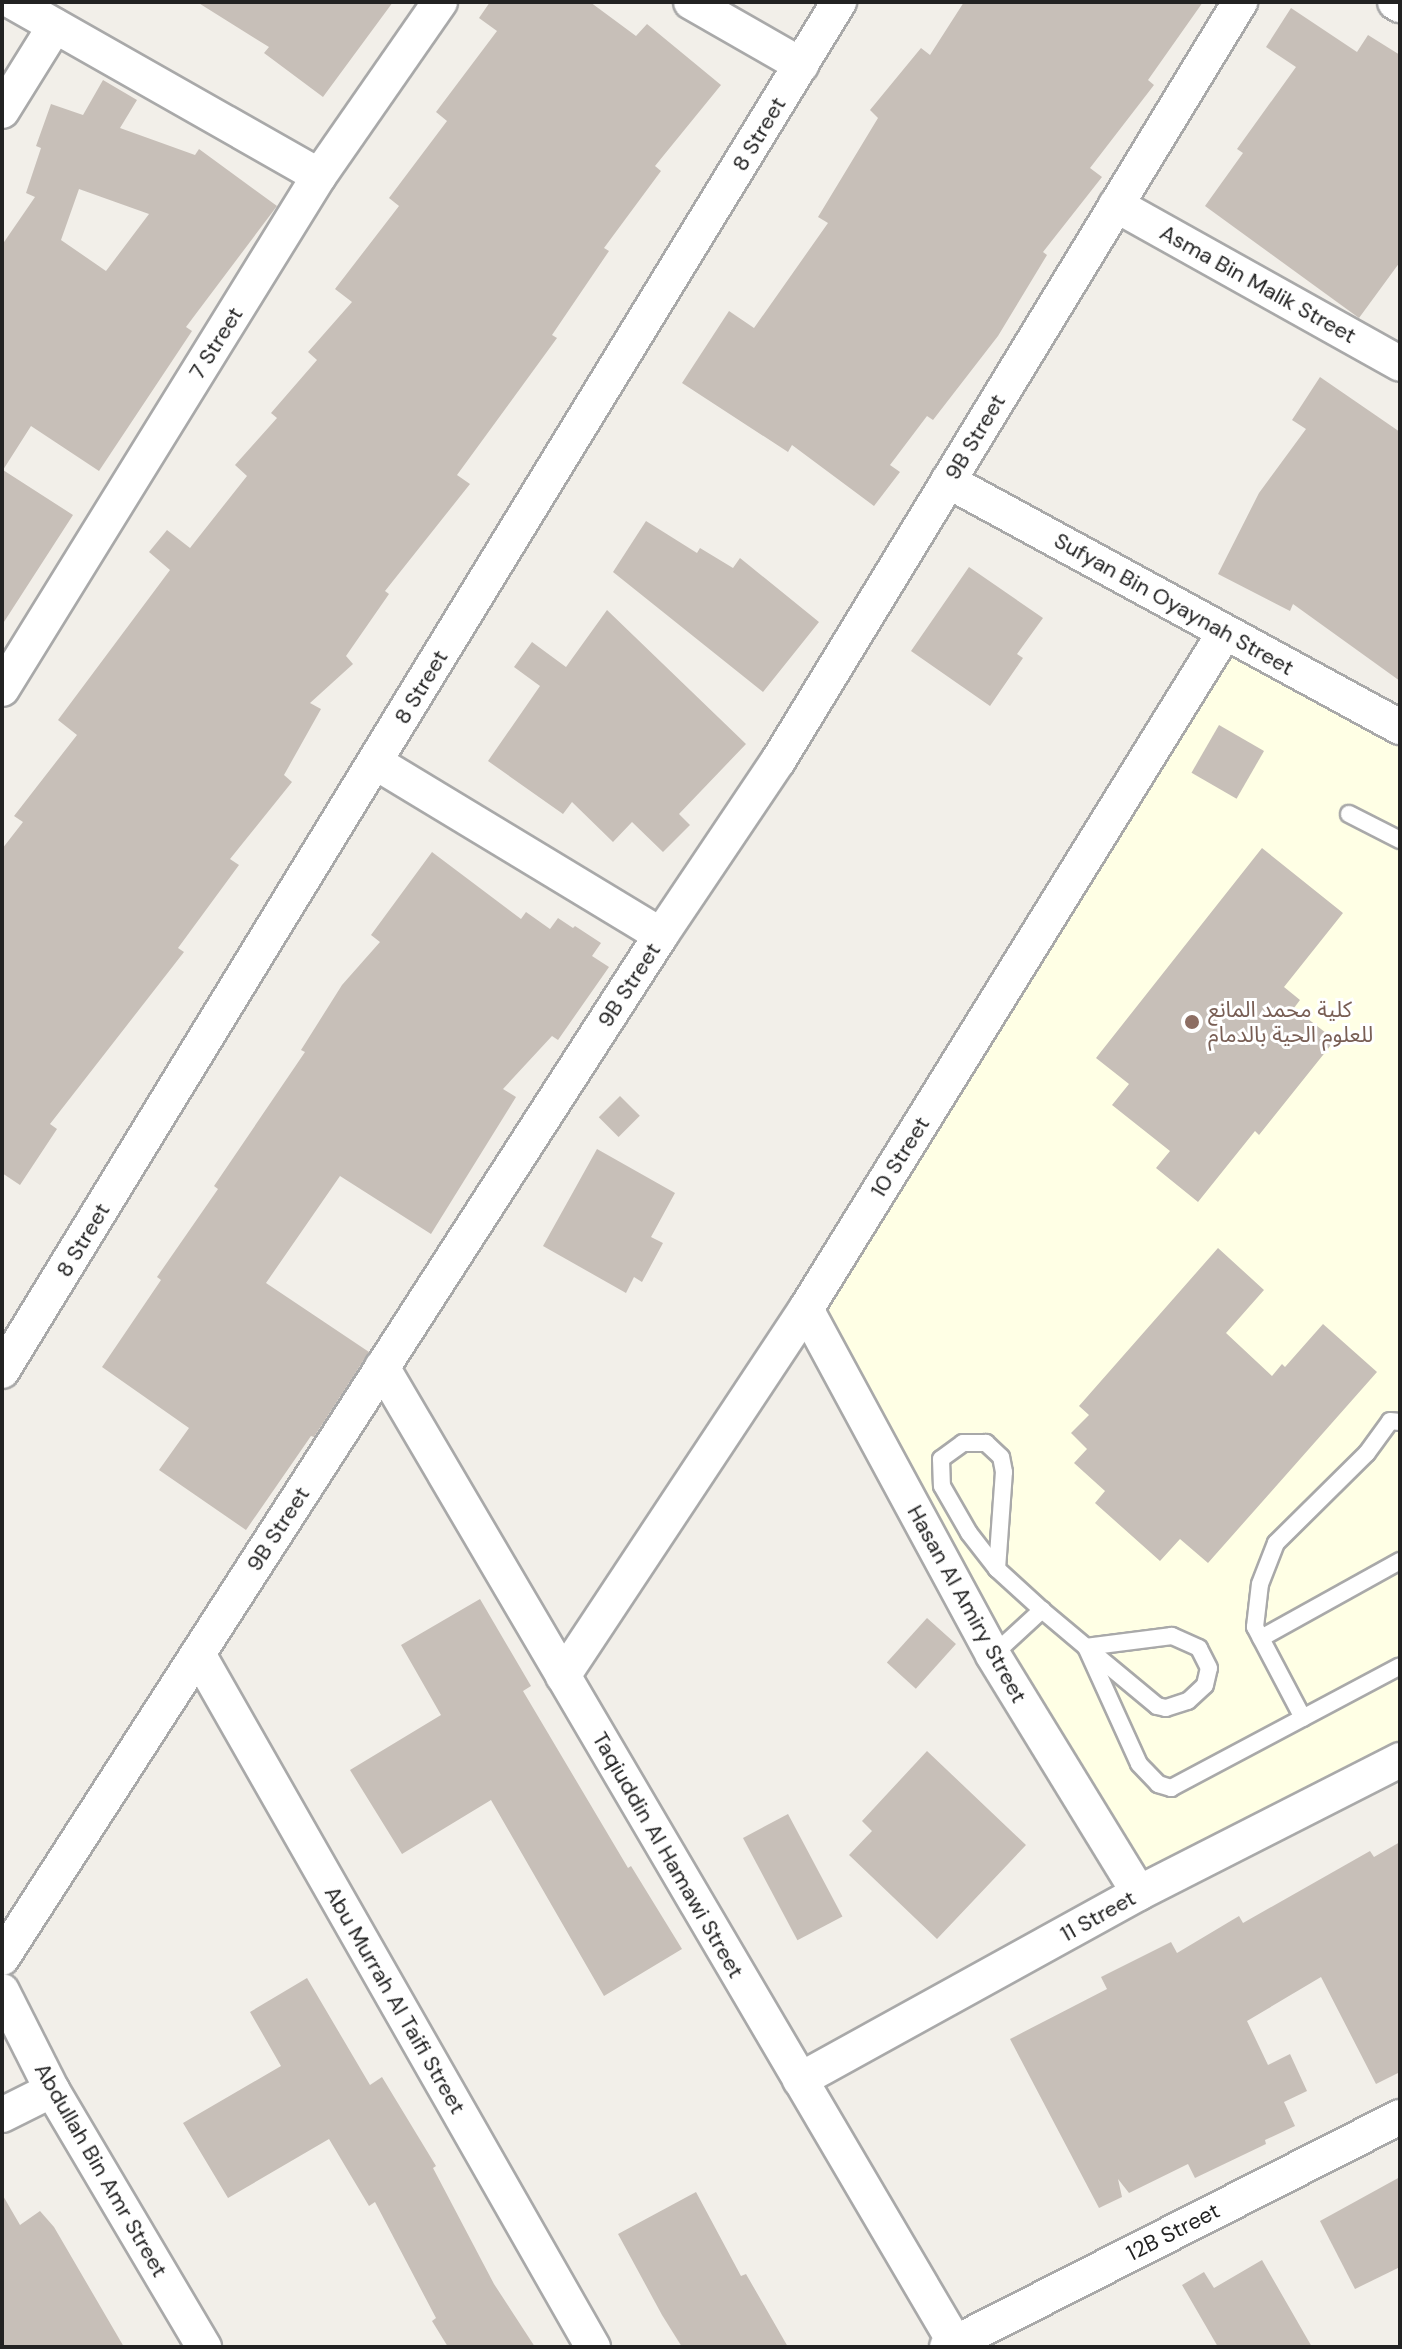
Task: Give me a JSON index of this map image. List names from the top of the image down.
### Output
{
  "streets": {
    "street": [
      "8 Street",
      "Asma Bin Malik Street",
      "7 Street",
      "9B Street",
      "Sufyan Bin Oyaynah Street",
      "10 Street",
      "Hasan Al Amiry Street",
      "Taqiuddin Al Hamawi Street",
      "11 Street",
      "Abu Murrah Al Taifi Street",
      "Abdullah Bin Amr Street",
      "12B Street"
    ]
  },
  "crossings": [
    ["Asma Bin Malik Street", "9B Street"],
    ["9B Street", "Sufyan Bin Oyaynah Street"],
    ["9B Street", "Taqiuddin Al Hamawi Street"],
    ["9B Street", "Abu Murrah Al Taifi Street"],
    ["Sufyan Bin Oyaynah Street", "10 Street"],
    ["10 Street", "Hasan Al Amiry Street"],
    ["10 Street", "Taqiuddin Al Hamawi Street"],
    ["Hasan Al Amiry Street", "11 Street"],
    ["Taqiuddin Al Hamawi Street", "11 Street"],
    ["Taqiuddin Al Hamawi Street", "12B Street"]
  ],
  "places": ["كلية محمد المانع للعلوم الحية بالدمام"]
}
